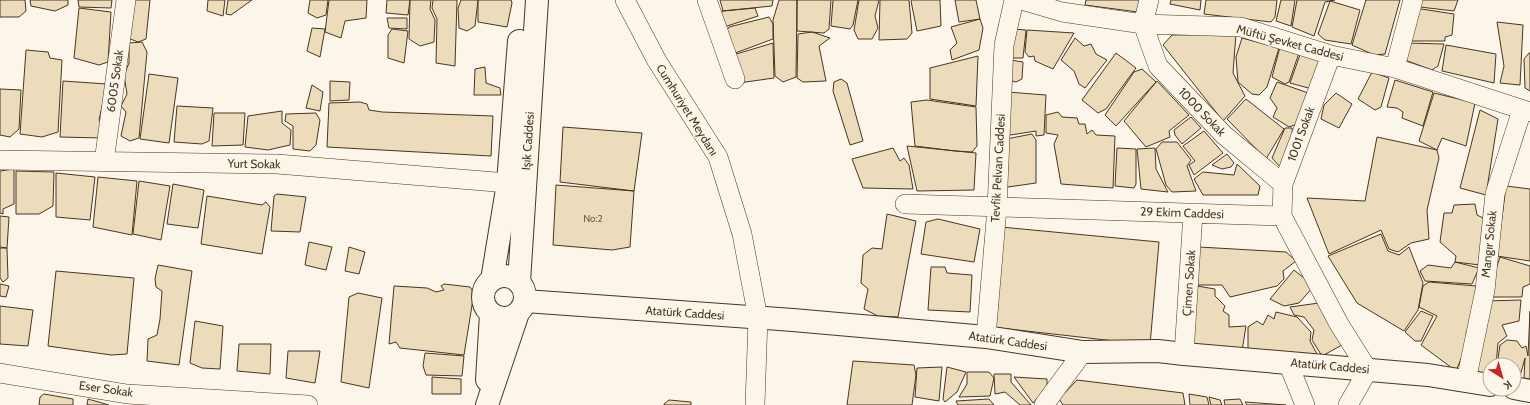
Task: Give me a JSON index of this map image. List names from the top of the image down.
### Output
{
  "streets": {
    "street": [
      "Müftü Şevket Caddesi",
      "6005 Sokak",
      "Cumhuriyet Meydanı",
      "1000 Sokak",
      "1001 Sokak",
      "Işık Caddesi",
      "Yurt Sokak",
      "Tevfik Pelvan Caddesi",
      "29 Ekim Caddesi",
      "Mangır Sokak",
      "Çimen Sokak",
      "Atatürk Caddesi",
      "Eser Sokak"
    ]
  },
  "crossings": [
    ["Müftü Şevket Caddesi", "1000 Sokak"],
    ["Müftü Şevket Caddesi", "1001 Sokak"],
    ["Müftü Şevket Caddesi", "Mangır Sokak"],
    ["6005 Sokak", "Yurt Sokak"],
    ["Cumhuriyet Meydanı", "Atatürk Caddesi"],
    ["1000 Sokak", "1001 Sokak"],
    ["1001 Sokak", "29 Ekim Caddesi"],
    ["Işık Caddesi", "Yurt Sokak"],
    ["Işık Caddesi", "Atatürk Caddesi"],
    ["Tevfik Pelvan Caddesi", "29 Ekim Caddesi"],
    ["Tevfik Pelvan Caddesi", "Atatürk Caddesi"],
    ["29 Ekim Caddesi", "Çimen Sokak"],
    ["Mangır Sokak", "Atatürk Caddesi"],
    ["Çimen Sokak", "Atatürk Caddesi"]
  ],
  "house_numbers": ["No:2"],
  "north": "bottom right"
}
